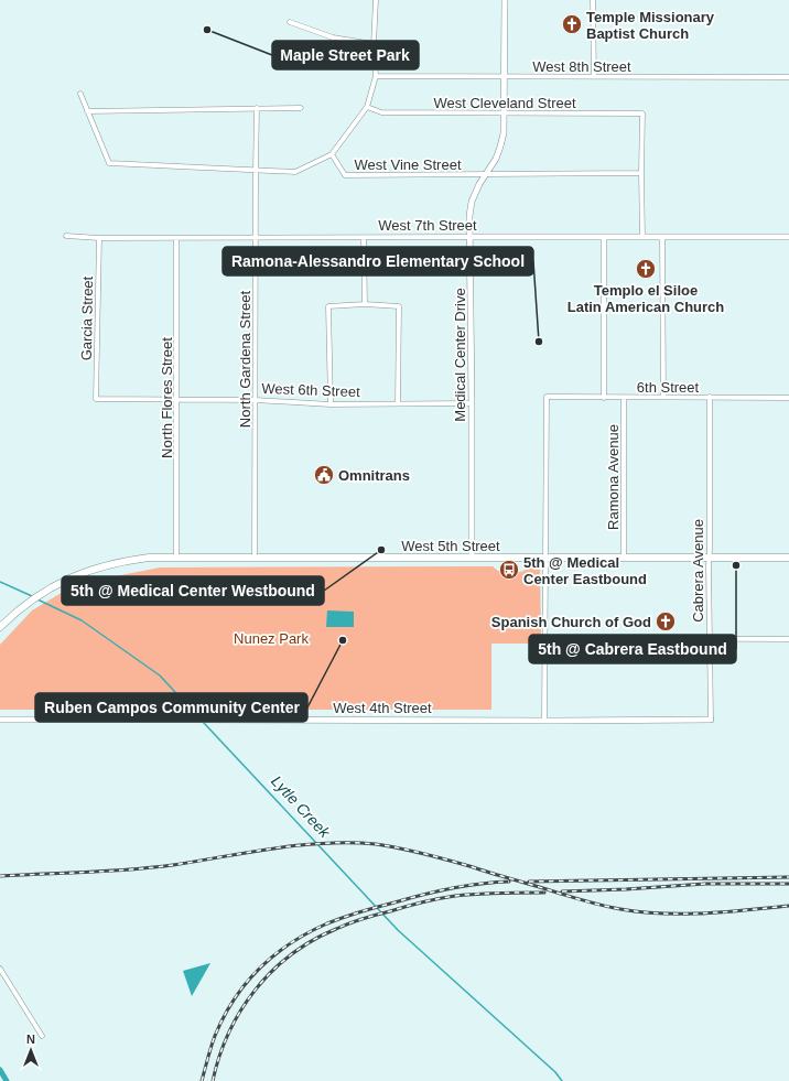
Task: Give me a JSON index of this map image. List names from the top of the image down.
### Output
{
  "streets": {
    "main road": ["West 5th Street"],
    "street": [
      "West 8th Street",
      "West Cleveland Street",
      "West Vine Street",
      "West 7th Street",
      "Garcia Street",
      "Medical Center Drive",
      "North Gardena Street",
      "6th Street",
      "West 6th Street",
      "North Flores Street",
      "Ramona Avenue",
      "Cabrera Avenue",
      "West 4th Street"
    ]
  },
  "crossings": [
    ["West 8th Street", "Medical Center Drive"],
    ["West Cleveland Street", "West Vine Street"],
    ["West Cleveland Street", "Medical Center Drive"],
    ["West Vine Street", "Medical Center Drive"],
    ["West 7th Street", "Garcia Street"],
    ["West 7th Street", "Medical Center Drive"],
    ["West 7th Street", "North Gardena Street"],
    ["West 7th Street", "North Flores Street"],
    ["Garcia Street", "West 6th Street"],
    ["Medical Center Drive", "West 6th Street"],
    ["Medical Center Drive", "West 5th Street"],
    ["North Gardena Street", "West 6th Street"],
    ["North Gardena Street", "West 5th Street"],
    ["6th Street", "Ramona Avenue"],
    ["6th Street", "West 5th Street"],
    ["6th Street", "Cabrera Avenue"],
    ["West 6th Street", "North Flores Street"],
    ["North Flores Street", "West 5th Street"],
    ["Ramona Avenue", "West 5th Street"],
    ["West 5th Street", "Cabrera Avenue"],
    ["Cabrera Avenue", "West 4th Street"]
  ],
  "water": ["Lytle Creek"],
  "parks": ["Nunez Park"],
  "places": {
    "church": ["Temple Missionary Baptist Church", "Templo el Siloe Latin American Church", "Spanish Church of God"],
    "other": [
      "Maple Street Park",
      "Ramona-Alessandro Elementary School",
      "5th @ Medical Center Westbound",
      "5th @ Cabrera Eastbound",
      "Ruben Campos Community Center"
    ],
    "public building": ["Omnitrans"],
    "bus stop": ["5th @ Medical Center Eastbound"]
  },
  "north": "top"
}
